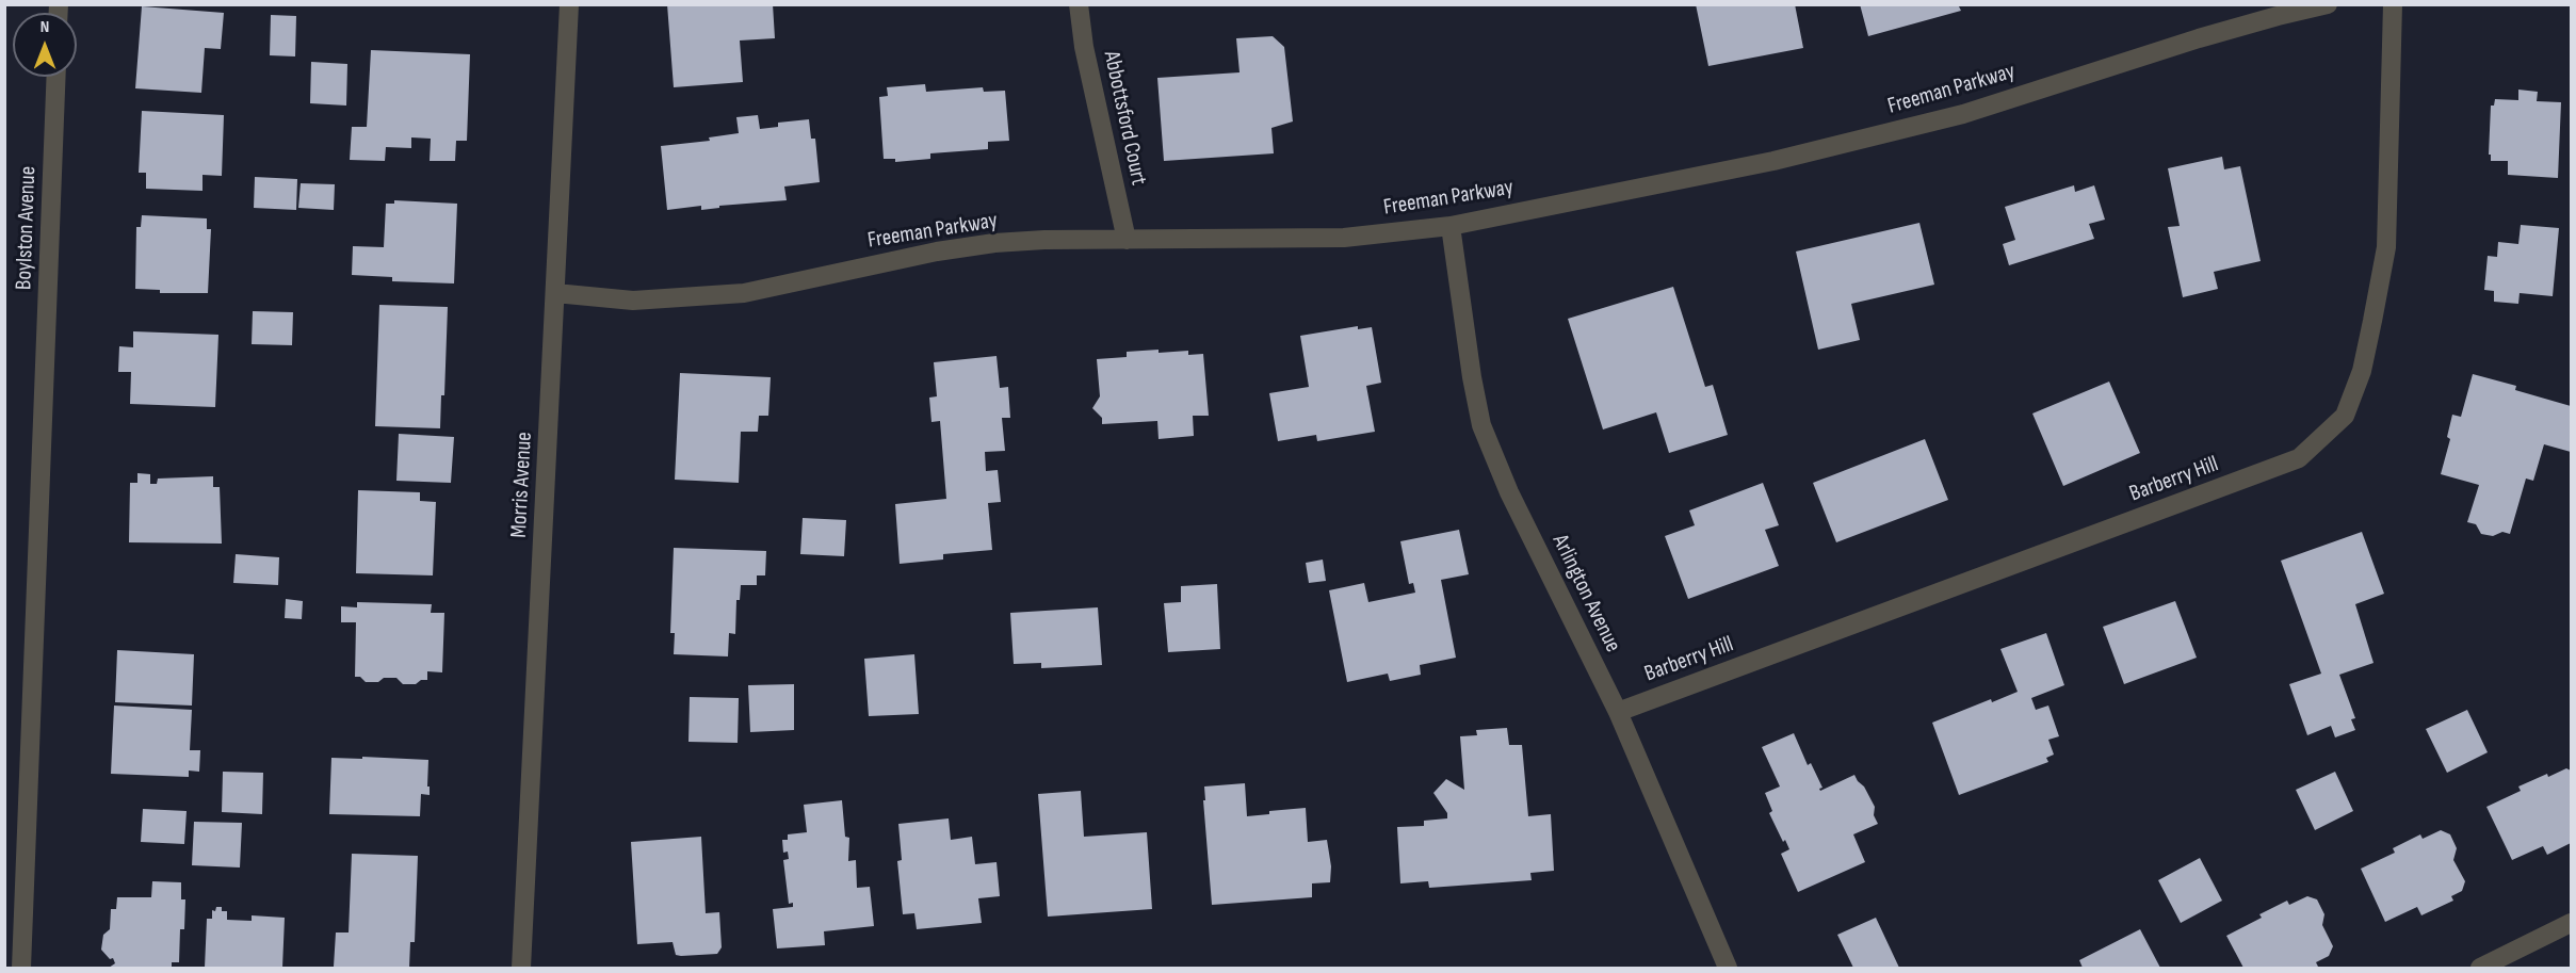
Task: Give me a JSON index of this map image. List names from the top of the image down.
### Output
{
  "streets": {
    "street": [
      "Freeman Parkway",
      "Abbottsford Court",
      "Boylston Avenue",
      "Barberry Hill",
      "Morris Avenue",
      "Arlington Avenue"
    ]
  },
  "crossings": [
    ["Freeman Parkway", "Abbottsford Court"],
    ["Freeman Parkway", "Morris Avenue"],
    ["Freeman Parkway", "Arlington Avenue"],
    ["Barberry Hill", "Arlington Avenue"]
  ],
  "north": "top"
}
